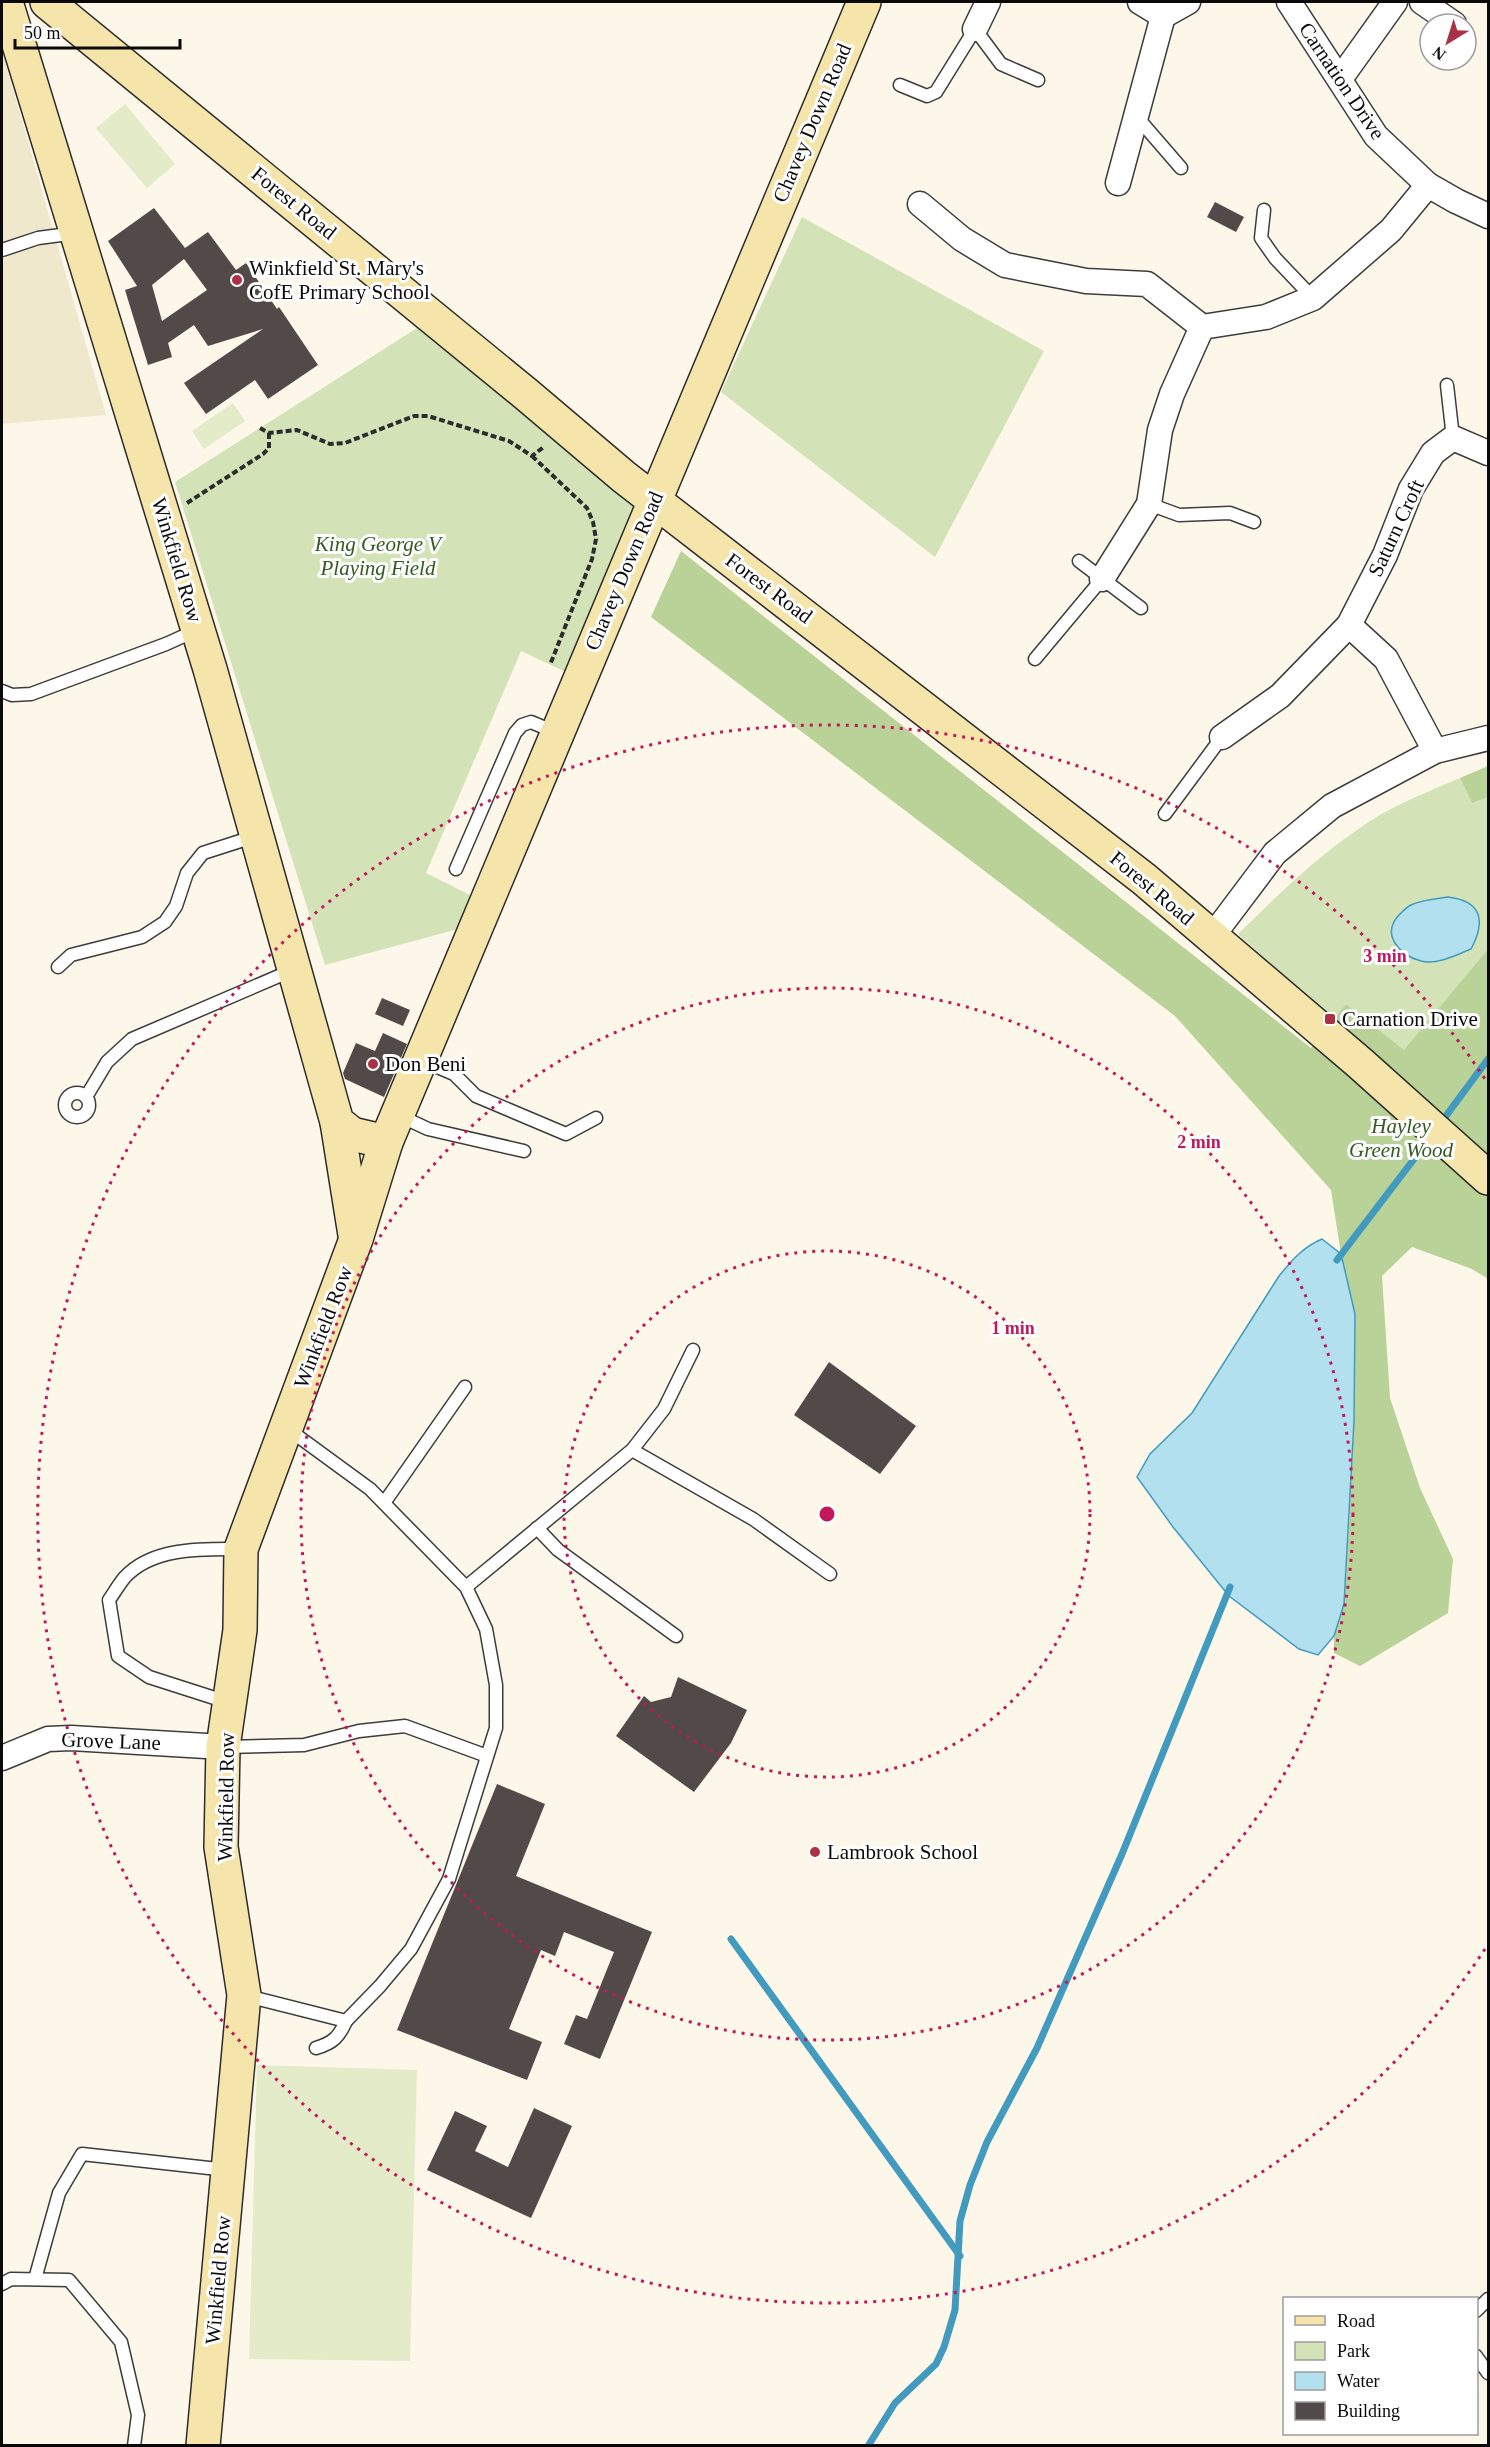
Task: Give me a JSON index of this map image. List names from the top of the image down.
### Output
{
  "streets": {
    "main road": ["Chavey Down Road", "Forest Road", "Winkfield Row"],
    "street": ["Carnation Drive", "Saturn Croft", "Grove Lane"]
  },
  "crossings": [
    ["Chavey Down Road", "Forest Road"],
    ["Chavey Down Road", "Winkfield Row"],
    ["Winkfield Row", "Grove Lane"]
  ],
  "parks": ["King George V Playing Field", "Hayley Green Wood"],
  "places": {
    "other": ["Winkfield St. Mary's CofE Primary School", "Don Beni", "Lambrook School"],
    "transit": ["Carnation Drive"]
  },
  "legend": [
    "Road",
    "Park",
    "Water",
    "Building"
  ],
  "scale_bar": "50 m",
  "north": "bottom left",
  "rings": ["3 min", "2 min", "1 min"]
}
